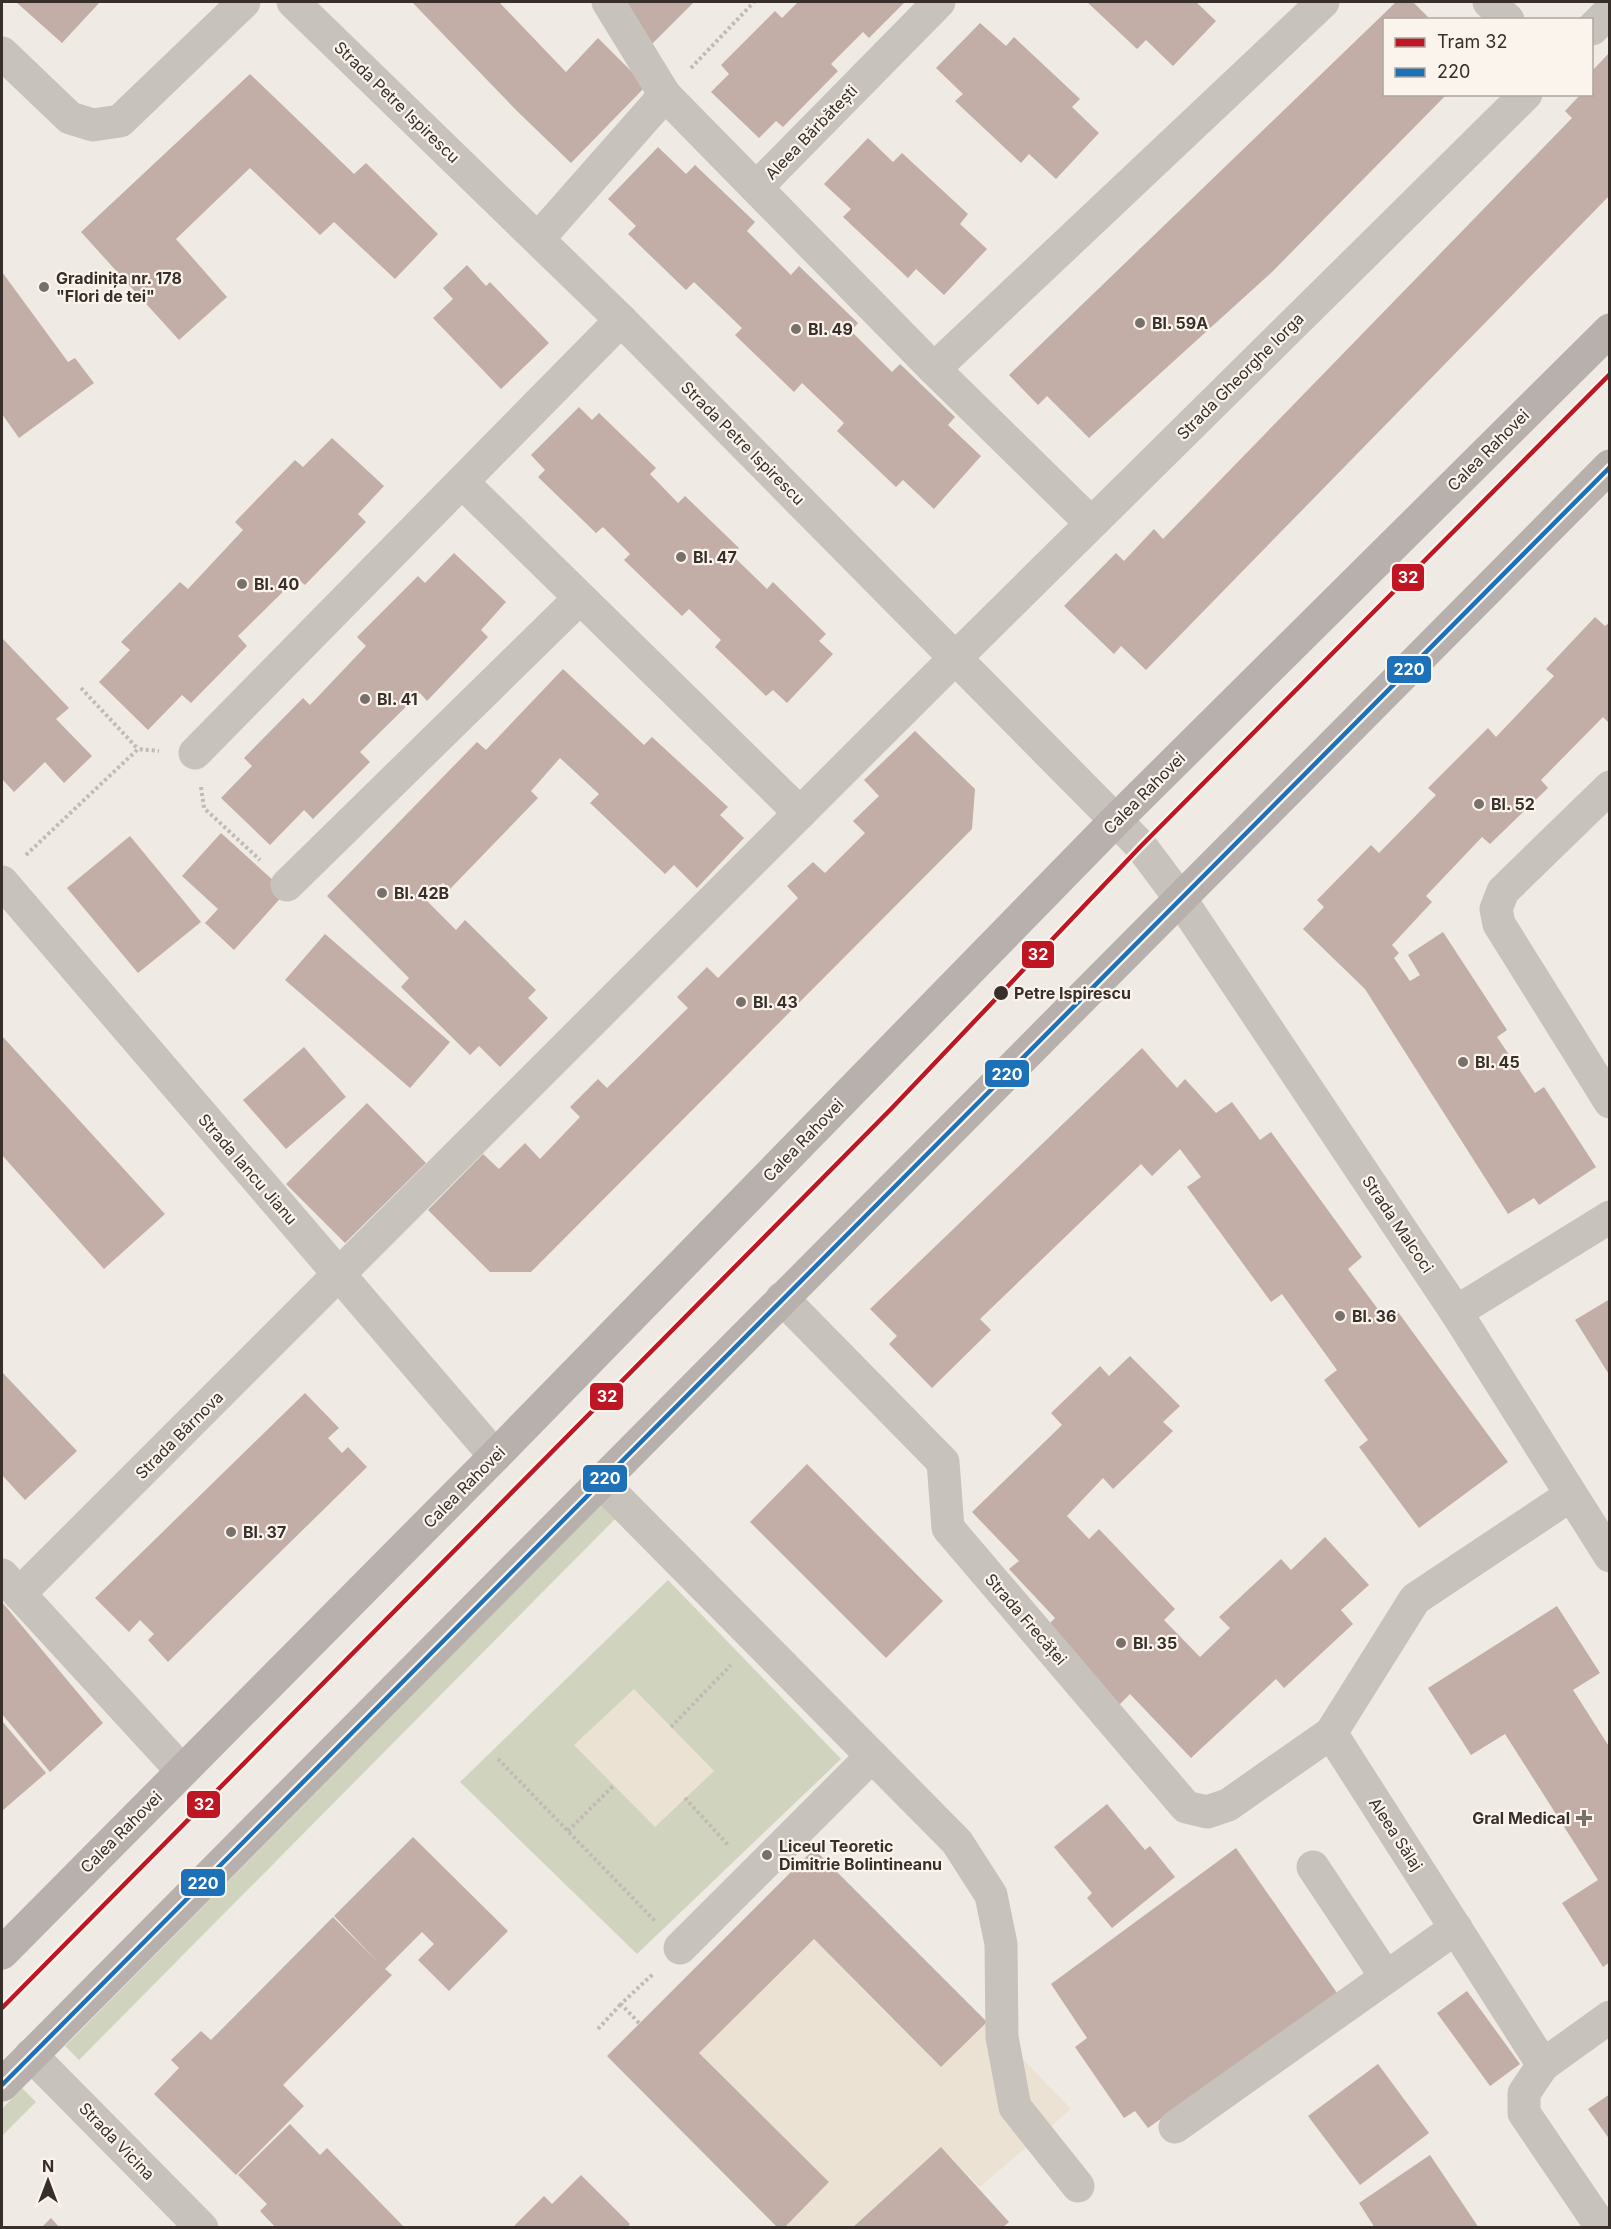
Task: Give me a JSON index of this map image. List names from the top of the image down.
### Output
{
  "streets": {
    "main road": ["Calea Rahovei"],
    "street": [
      "Strada Petre Ispirescu",
      "Aleea Bărbătești",
      "Strada Gheorghe Iorga",
      "Strada Iancu Jianu",
      "Strada Malcoci",
      "Strada Bârnova",
      "Strada Frecăței",
      "Aleea Sălaj",
      "Strada Vicina"
    ]
  },
  "crossings": [
    ["Strada Petre Ispirescu", "Strada Gheorghe Iorga"],
    ["Strada Petre Ispirescu", "Calea Rahovei"],
    ["Strada Petre Ispirescu", "Strada Malcoci"],
    ["Calea Rahovei", "Strada Iancu Jianu"],
    ["Strada Iancu Jianu", "Strada Bârnova"],
    ["Strada Frecăței", "Aleea Sălaj"]
  ],
  "places": {
    "other": [
      "Gradinița nr. 178 \"Flori de tei\"",
      "Bl. 59A",
      "Bl. 49",
      "Bl. 47",
      "Bl. 40",
      "Bl. 41",
      "Bl. 52",
      "Bl. 42B",
      "Petre Ispirescu",
      "Bl. 43",
      "Bl. 45",
      "Bl. 36",
      "Bl. 37",
      "Bl. 35",
      "Liceul Teoretic Dimitrie Bolintineanu"
    ],
    "health": ["Gral Medical"]
  },
  "lines": ["tram line 32", "transit line 220"],
  "legend": ["Tram 32", "220"],
  "north": "top"
}
